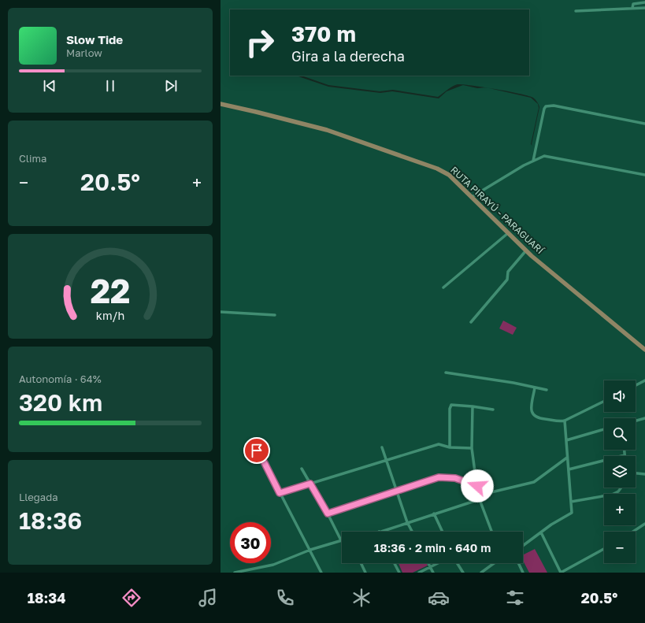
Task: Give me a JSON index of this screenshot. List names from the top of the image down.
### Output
{
  "streets": {
    "main road": ["RUTA PIRAYÚ - PARAGUARÍ"]
  },
  "page": {
    "turn": ["370 m", "Gira a la derecha"],
    "song": ["Slow Tide", "Marlow"],
    "tile": [
      "Clima",
      ["Autonomía · 64%", "320 km"],
      ["Llegada", "18:36"]
    ],
    "heat": ["−", "20.5°", "+"],
    "map_buttons": ["+", "−"],
    "limit": "30",
    "trip": "18:36 · 2 min · 640 m",
    "tabs": ["18:34", "20.5°"],
    "gauge": ["22", "km/h"]
  }
}
